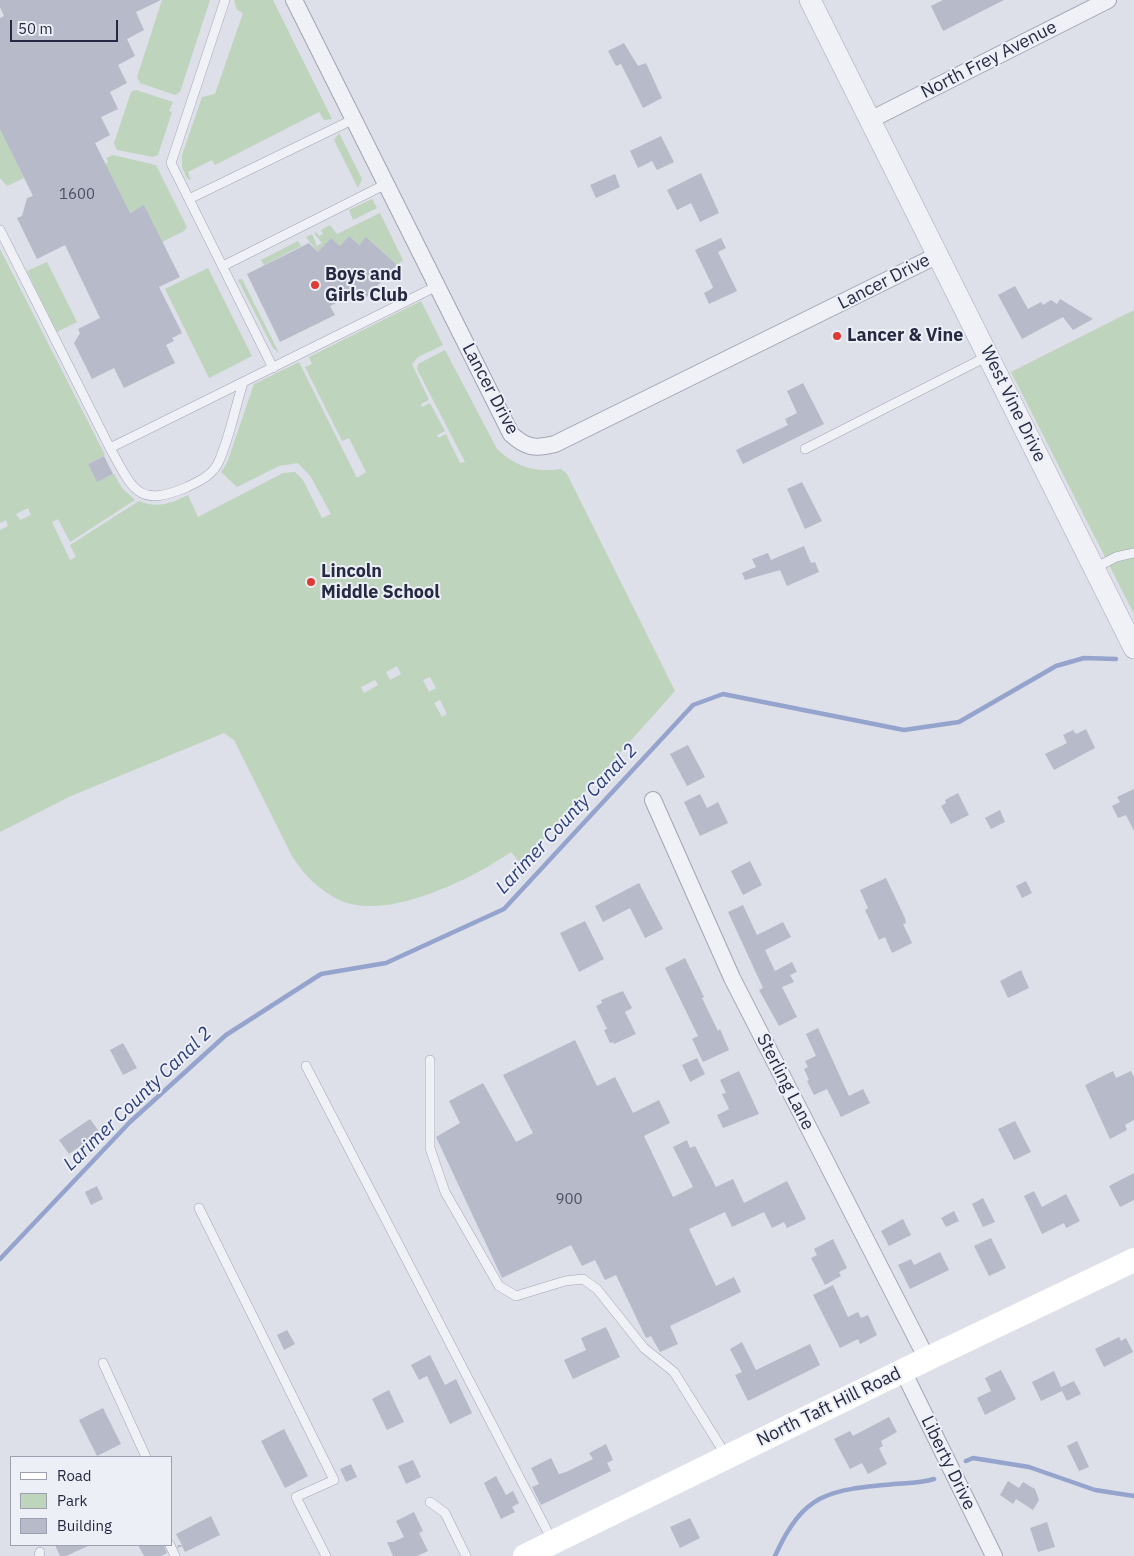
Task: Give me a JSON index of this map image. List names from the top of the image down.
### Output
{
  "streets": {
    "main road": ["North Taft Hill Road"],
    "street": [
      "North Frey Avenue",
      "Lancer Drive",
      "West Vine Drive",
      "Sterling Lane",
      "Liberty Drive"
    ]
  },
  "crossings": [
    ["North Frey Avenue", "West Vine Drive"],
    ["Lancer Drive", "West Vine Drive"],
    ["Sterling Lane", "North Taft Hill Road"],
    ["North Taft Hill Road", "Liberty Drive"]
  ],
  "water": ["Larimer County Canal 2"],
  "places": ["Boys and Girls Club", "Lancer & Vine", "Lincoln Middle School"],
  "house_numbers": ["1600", "900"],
  "legend": ["Road", "Park", "Building"],
  "scale_bar": "50 m"
}
